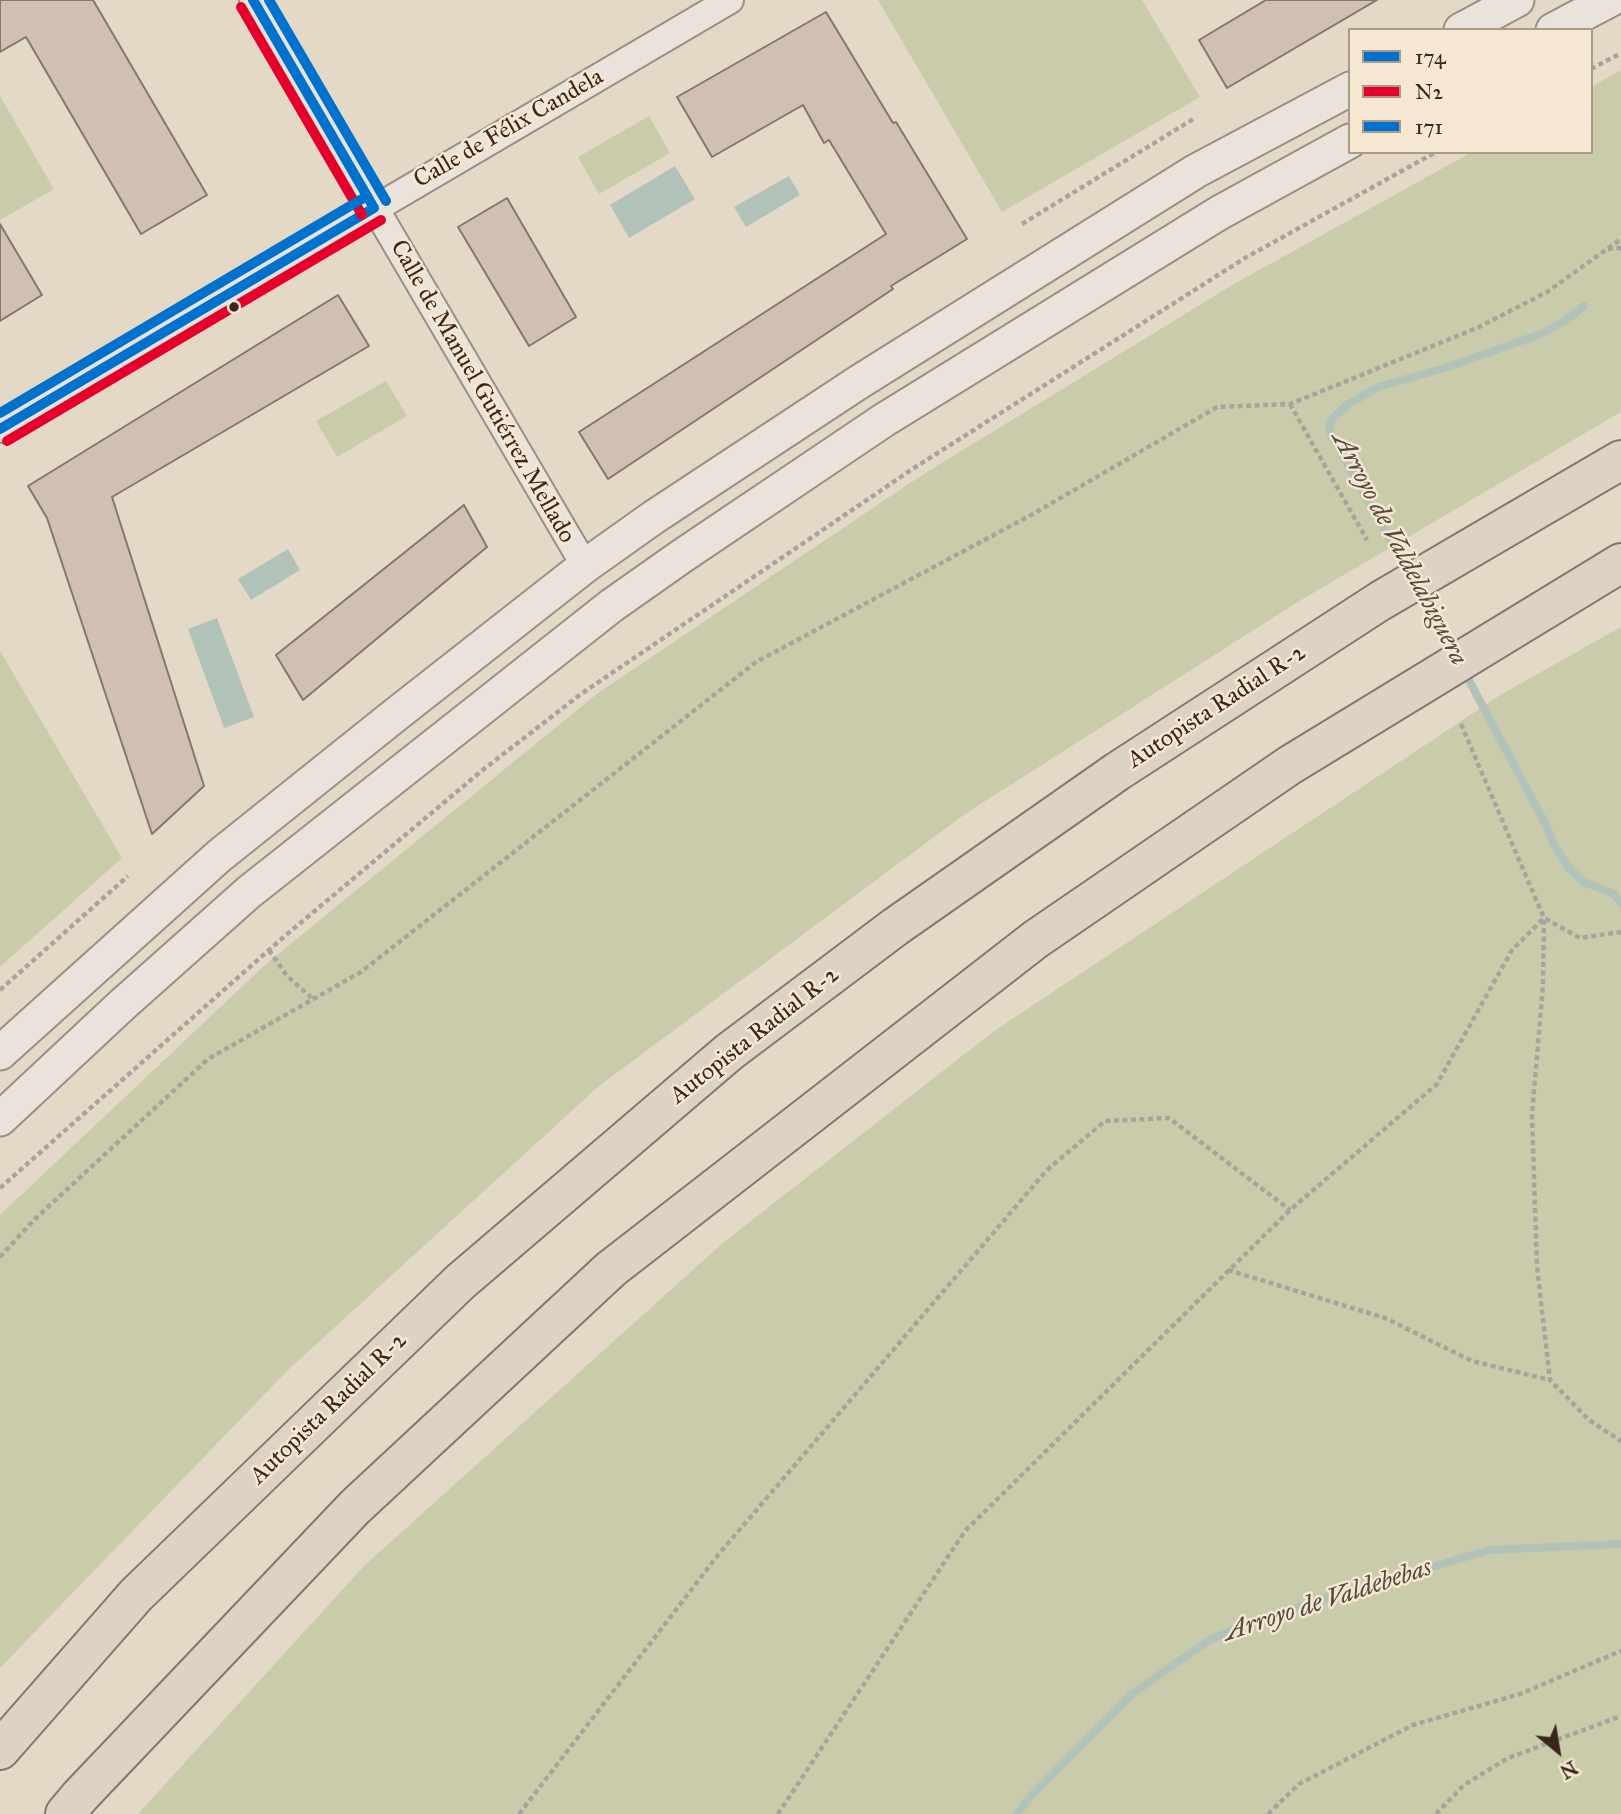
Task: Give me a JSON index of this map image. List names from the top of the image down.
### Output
{
  "streets": {
    "highway": ["Autopista Radial R-2"],
    "street": ["Calle de Félix Candela", "Calle de Manuel Gutiérrez Mellado"]
  },
  "crossings": [
    ["Calle de Félix Candela", "Calle de Manuel Gutiérrez Mellado"]
  ],
  "water": ["Arroyo de Valdelahiguera", "Arroyo de Valdebebas"],
  "lines": ["transit line 174", "transit line 171", "transit line N2"],
  "legend": ["174", "N2", "171"],
  "north": "bottom right"
}
